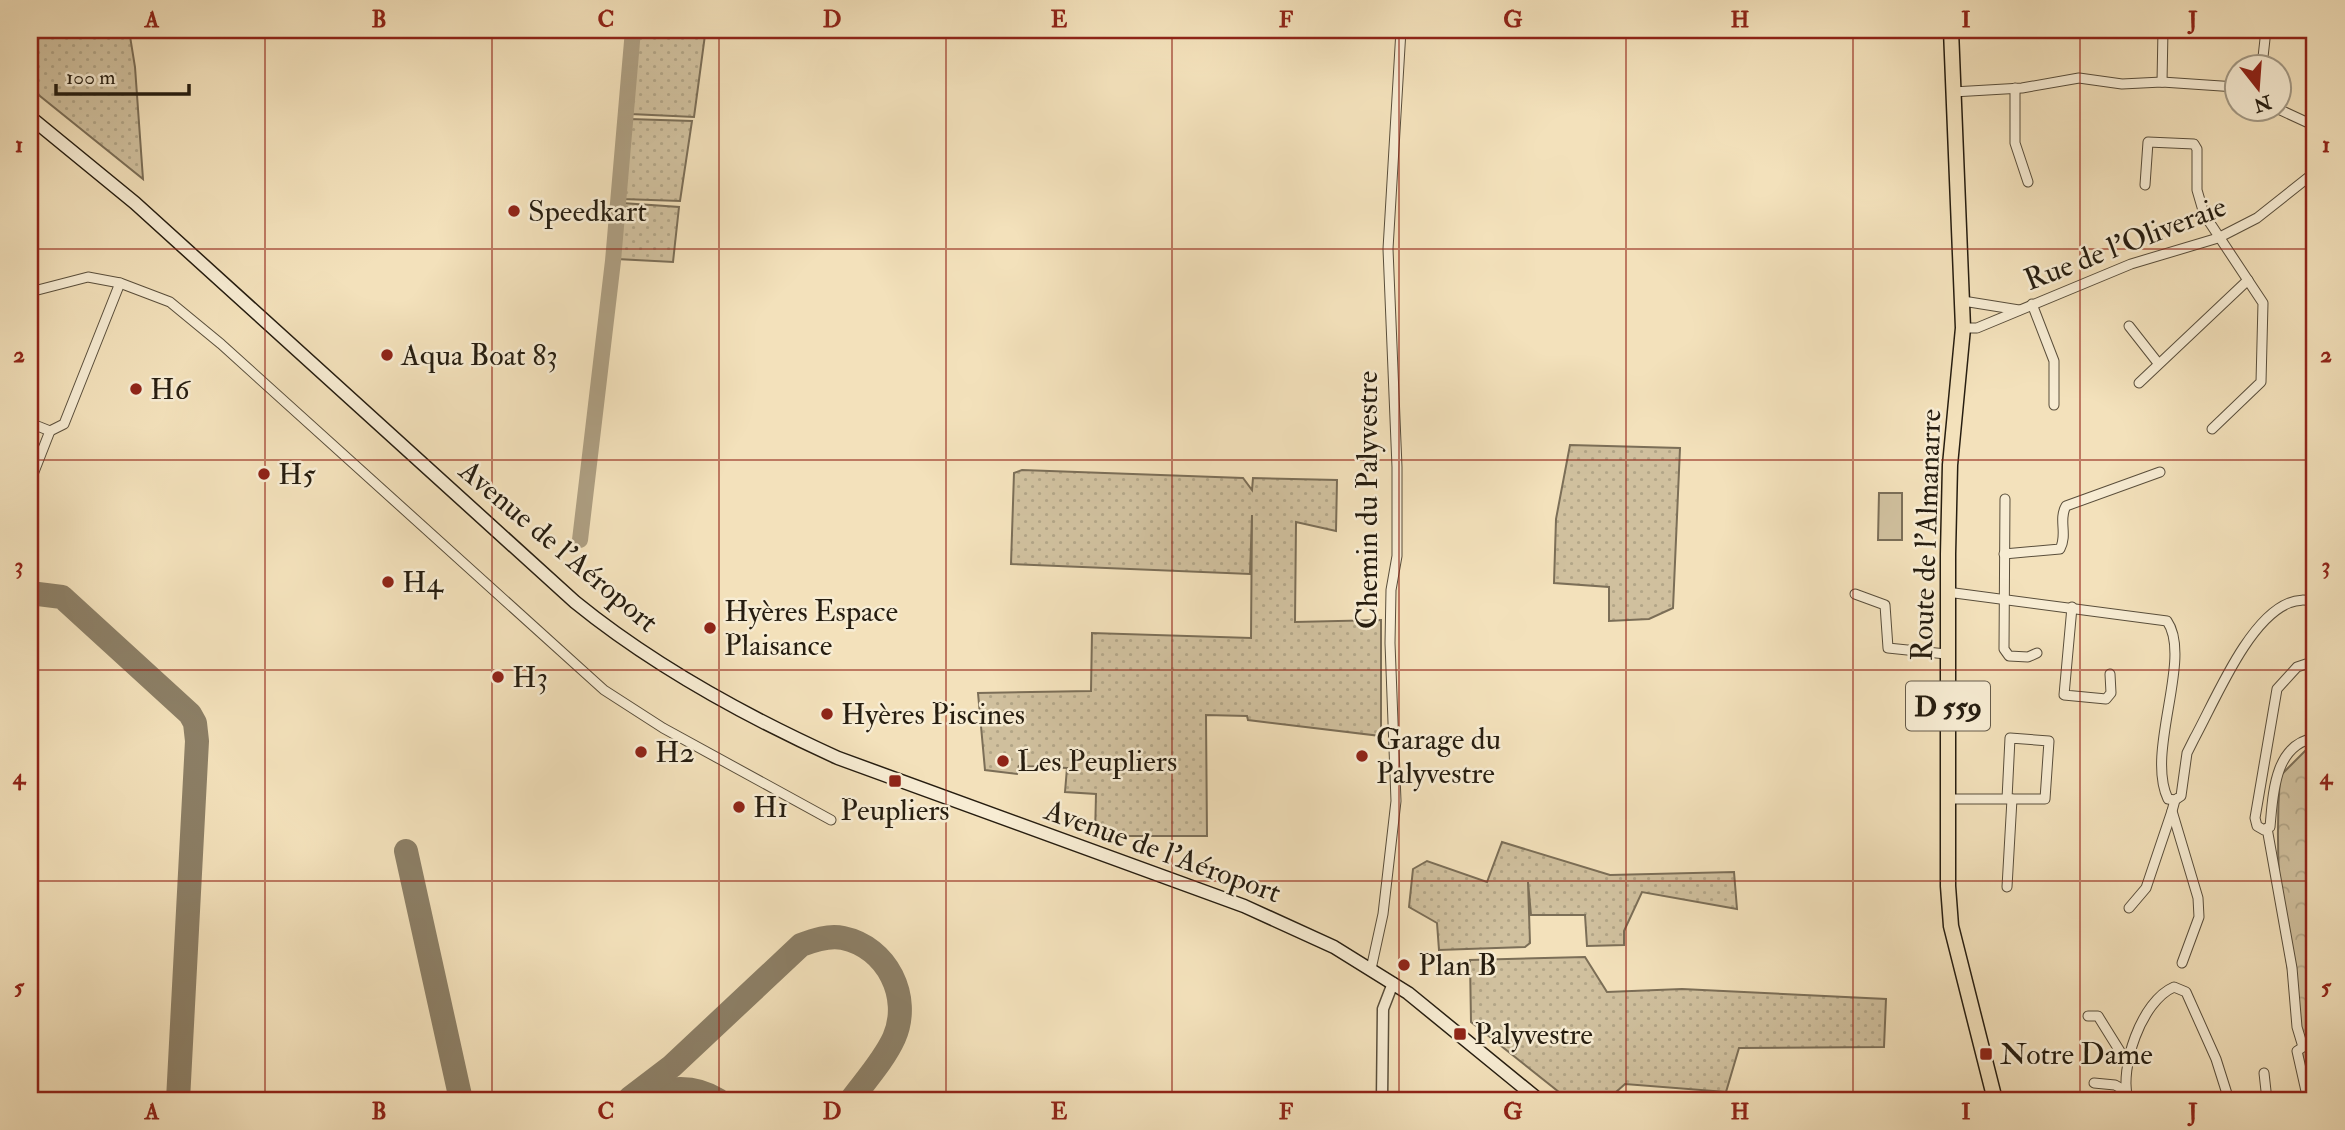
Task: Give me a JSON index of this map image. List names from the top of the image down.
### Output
{
  "streets": {
    "main road": ["Route de l'Almanarre", "Avenue de l'Aéroport", "D 559"],
    "street": ["Rue de l'Oliveraie", "Chemin du Palyvestre"]
  },
  "crossings": [
    ["Rue de l'Oliveraie", "Route de l'Almanarre"],
    ["Rue de l'Oliveraie", "D 559"],
    ["Chemin du Palyvestre", "Avenue de l'Aéroport"],
    ["Route de l'Almanarre", "D 559"]
  ],
  "places": {
    "other": [
      "Speedkart",
      "Aqua Boat 83",
      "H6",
      "H5",
      "H4",
      "Hyères Espace Plaisance",
      "H3",
      "Hyères Piscines",
      "H2",
      "Garage du Palyvestre",
      "Les Peupliers",
      "H1",
      "Plan B"
    ],
    "transit": ["Peupliers", "Palyvestre", "Notre Dame"]
  },
  "scale_bar": "100 m",
  "north": "bottom",
  "grid": {
    "columns": [
      "A",
      "B",
      "C",
      "D",
      "E",
      "F",
      "G",
      "H",
      "I",
      "J"
    ],
    "rows": [
      "1",
      "2",
      "3",
      "4",
      "5"
    ]
  }
}
